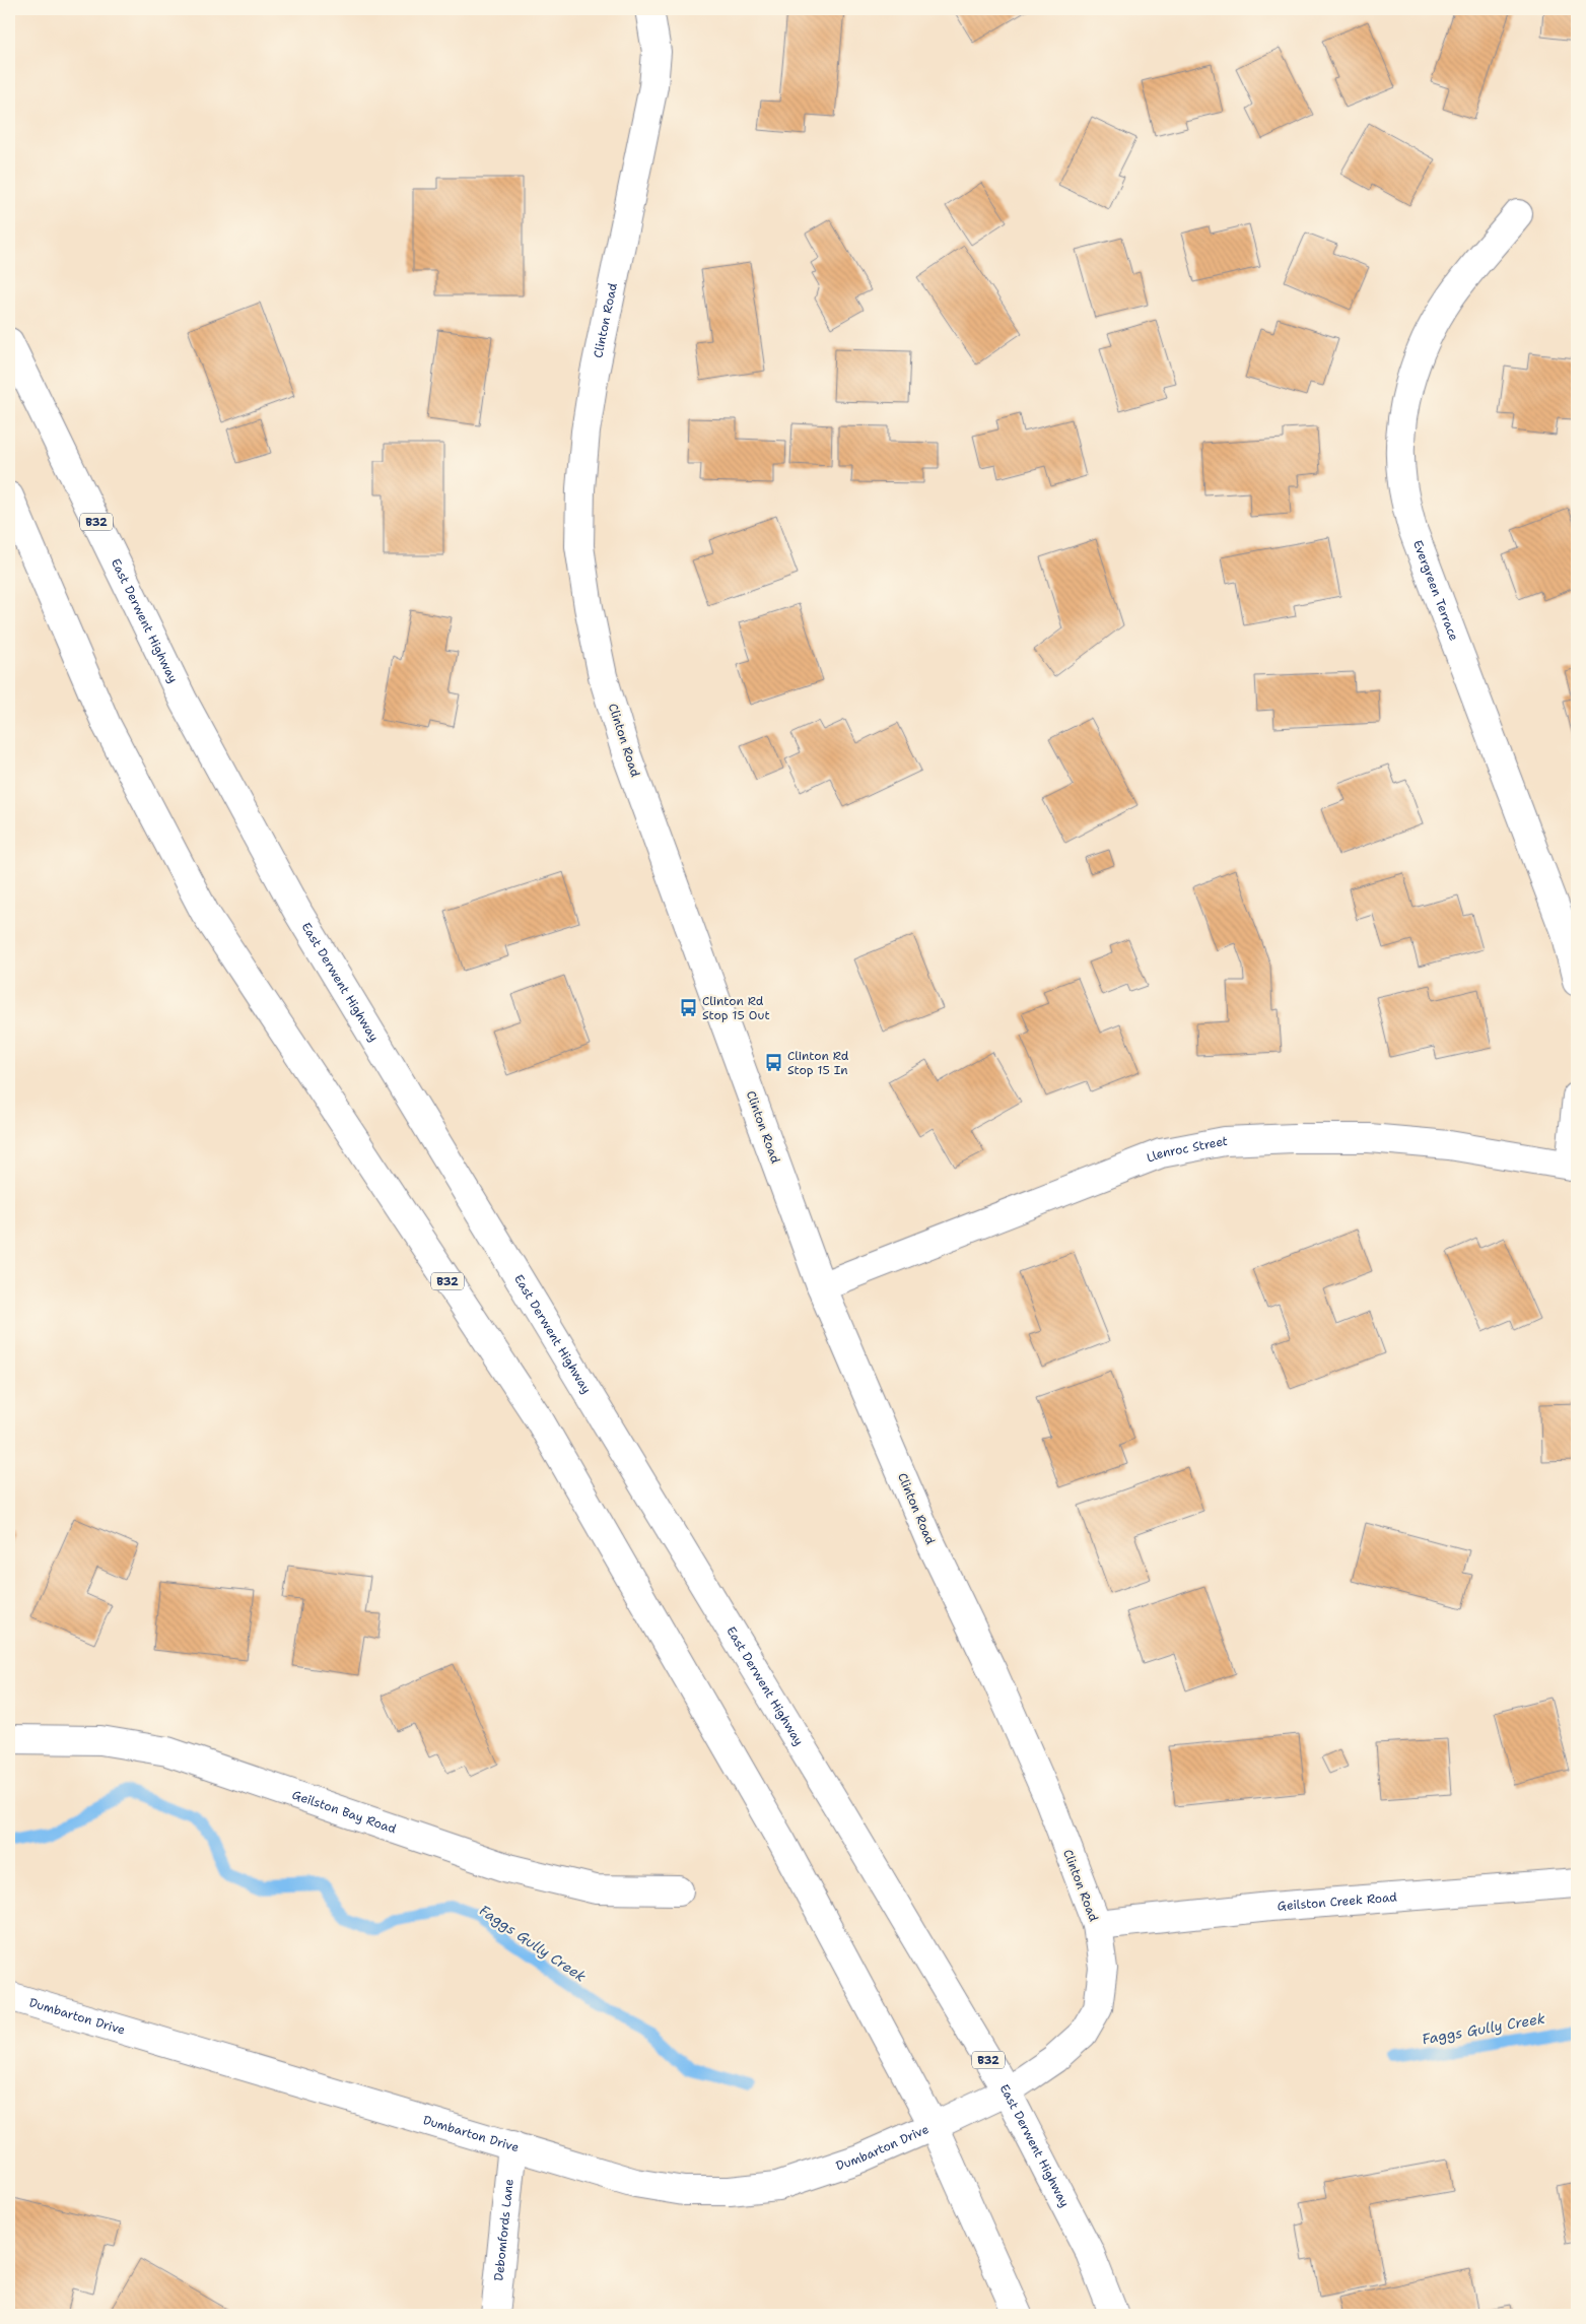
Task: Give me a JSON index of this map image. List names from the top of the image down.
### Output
{
  "streets": {
    "street": [
      "Clinton Road",
      "B32",
      "Evergreen Terrace",
      "East Derwent Highway",
      "Llenroc Street",
      "Geilston Bay Road",
      "Geilston Creek Road",
      "Dumbarton Drive",
      "Debomfords Lane"
    ]
  },
  "crossings": [
    ["Clinton Road", "B32"],
    ["Clinton Road", "East Derwent Highway"],
    ["Clinton Road", "Llenroc Street"],
    ["Clinton Road", "Geilston Creek Road"],
    ["Clinton Road", "Dumbarton Drive"],
    ["B32", "Dumbarton Drive"],
    ["Dumbarton Drive", "Debomfords Lane"]
  ],
  "water": ["Faggs Gully Creek"],
  "places": {
    "bus stop": ["Clinton Rd Stop 15 Out", "Clinton Rd Stop 15 In"]
  }
}
